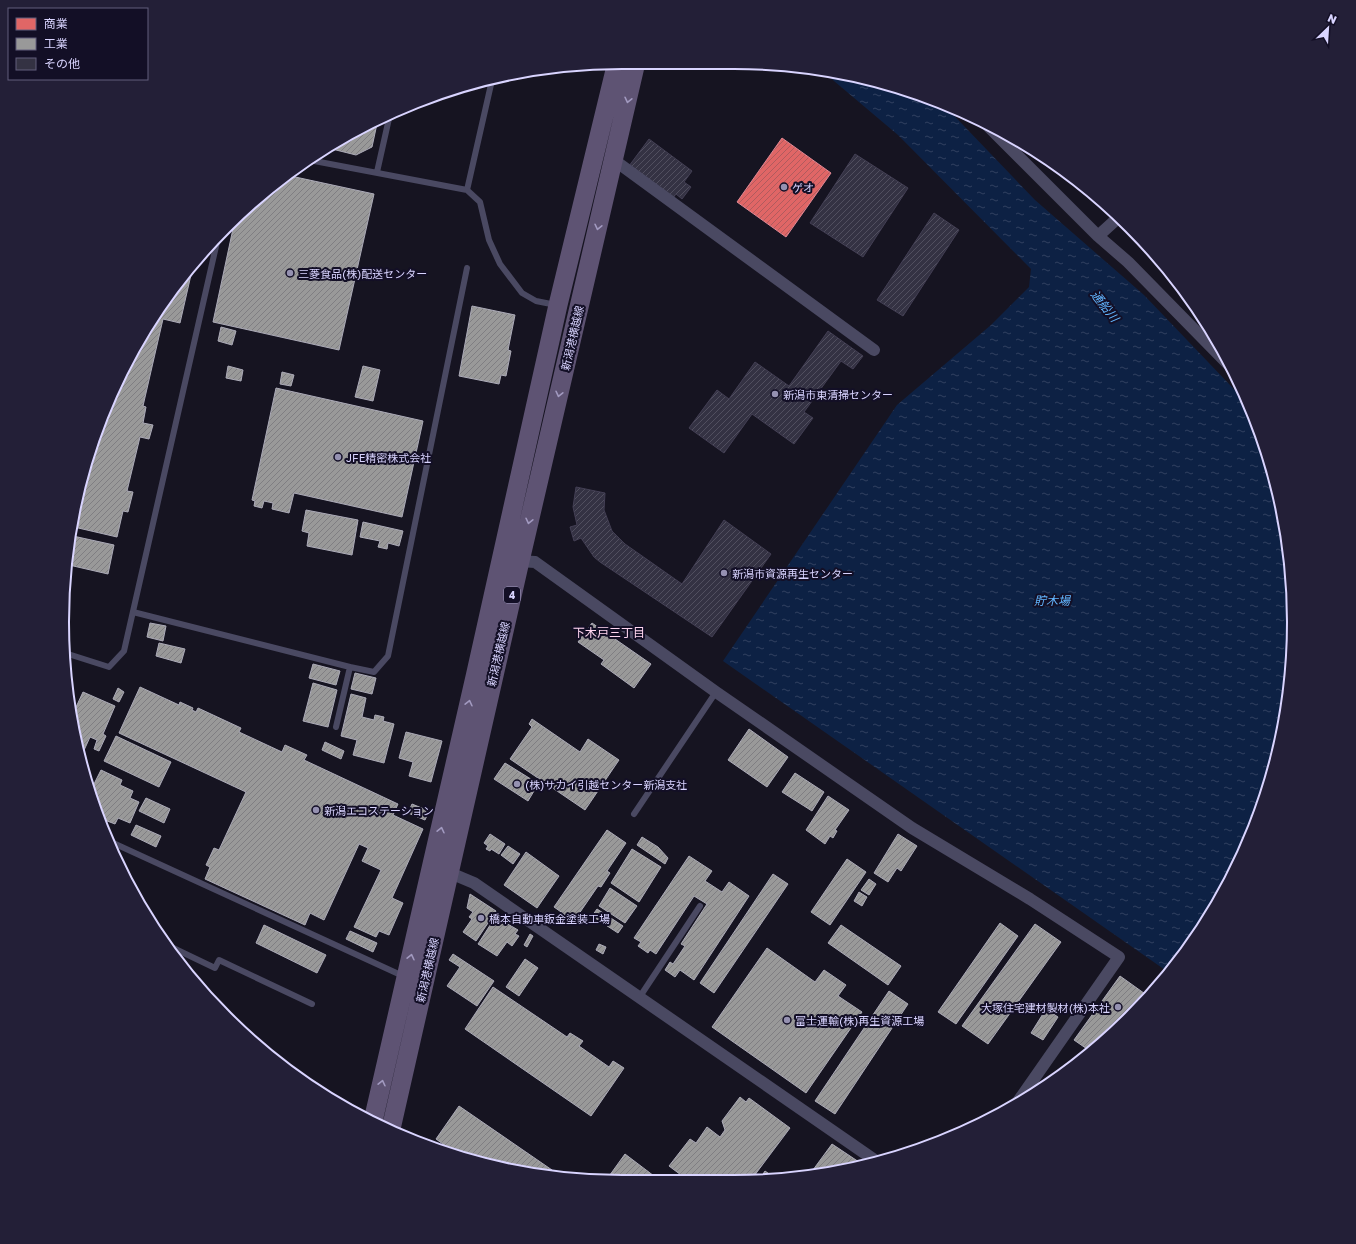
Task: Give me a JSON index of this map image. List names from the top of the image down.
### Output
{
  "streets": {
    "main road": ["新潟港横越線", "4"]
  },
  "districts": ["下木戸三丁目"],
  "water": ["通船川", "貯木場"],
  "places": [
    "ゲオ",
    "三菱食品(株)配送センター",
    "新潟市東清掃センター",
    "JFE精密株式会社",
    "新潟市資源再生センター",
    "(株)サカイ引越センター新潟支社",
    "新潟エコステーション",
    "橋本自動車鈑金塗装工場",
    "大塚住宅建材製材(株)本社",
    "富士運輸(株)再生資源工場"
  ],
  "legend": ["商業", "工業", "その他"],
  "north": "top right"
}
